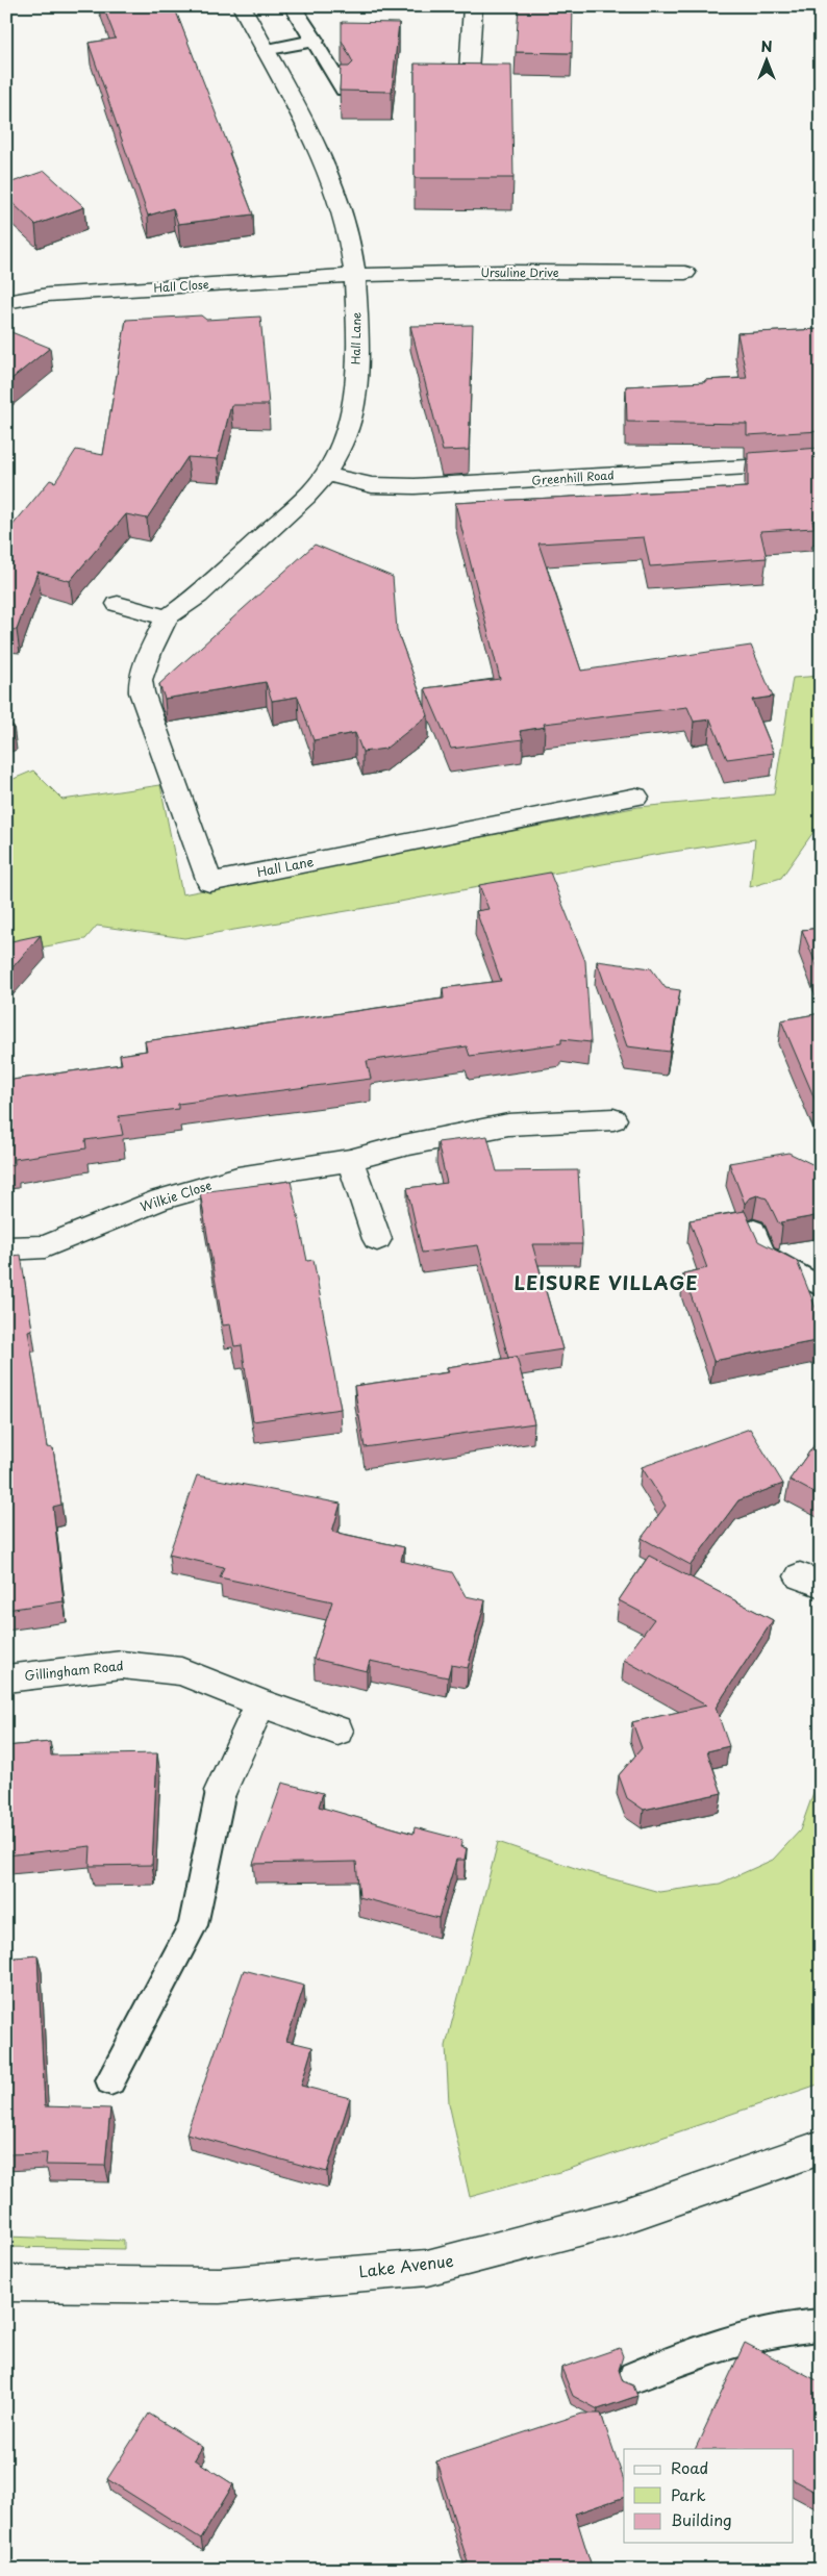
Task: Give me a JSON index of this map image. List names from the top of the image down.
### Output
{
  "streets": {
    "street": [
      "Ursuline Drive",
      "Hall Close",
      "Hall Lane",
      "Greenhill Road",
      "Wilkie Close",
      "Gillingham Road",
      "Lake Avenue"
    ]
  },
  "crossings": [
    ["Ursuline Drive", "Hall Close"],
    ["Ursuline Drive", "Hall Lane"],
    ["Hall Close", "Hall Lane"],
    ["Hall Lane", "Greenhill Road"]
  ],
  "districts": ["LEISURE VILLAGE"],
  "legend": ["Road", "Park", "Building"],
  "north": "top"
}
